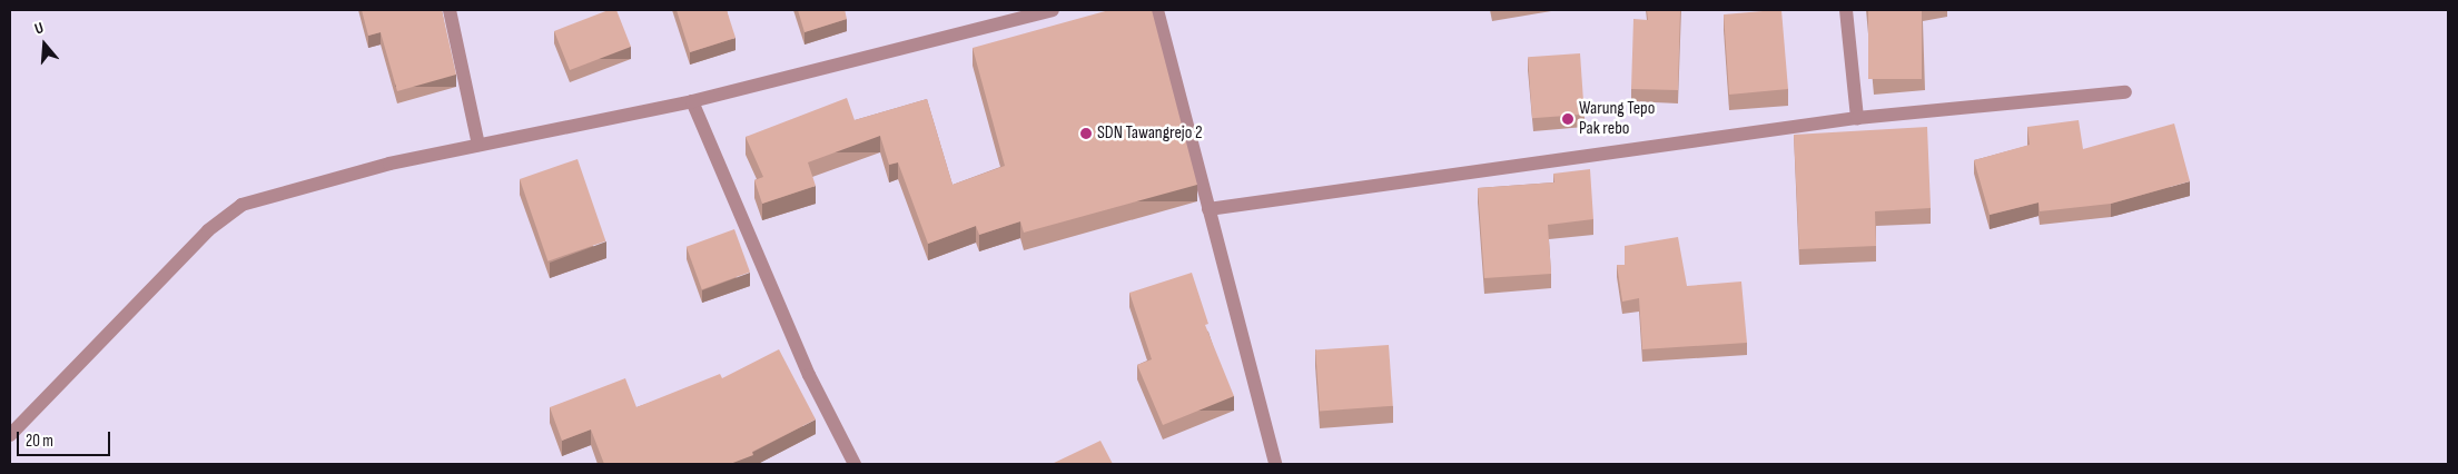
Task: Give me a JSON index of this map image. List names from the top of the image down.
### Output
{
  "places": ["Warung Tepo Pak rebo", "SDN Tawangrejo 2"],
  "scale_bar": "20 m",
  "north": "top"
}
